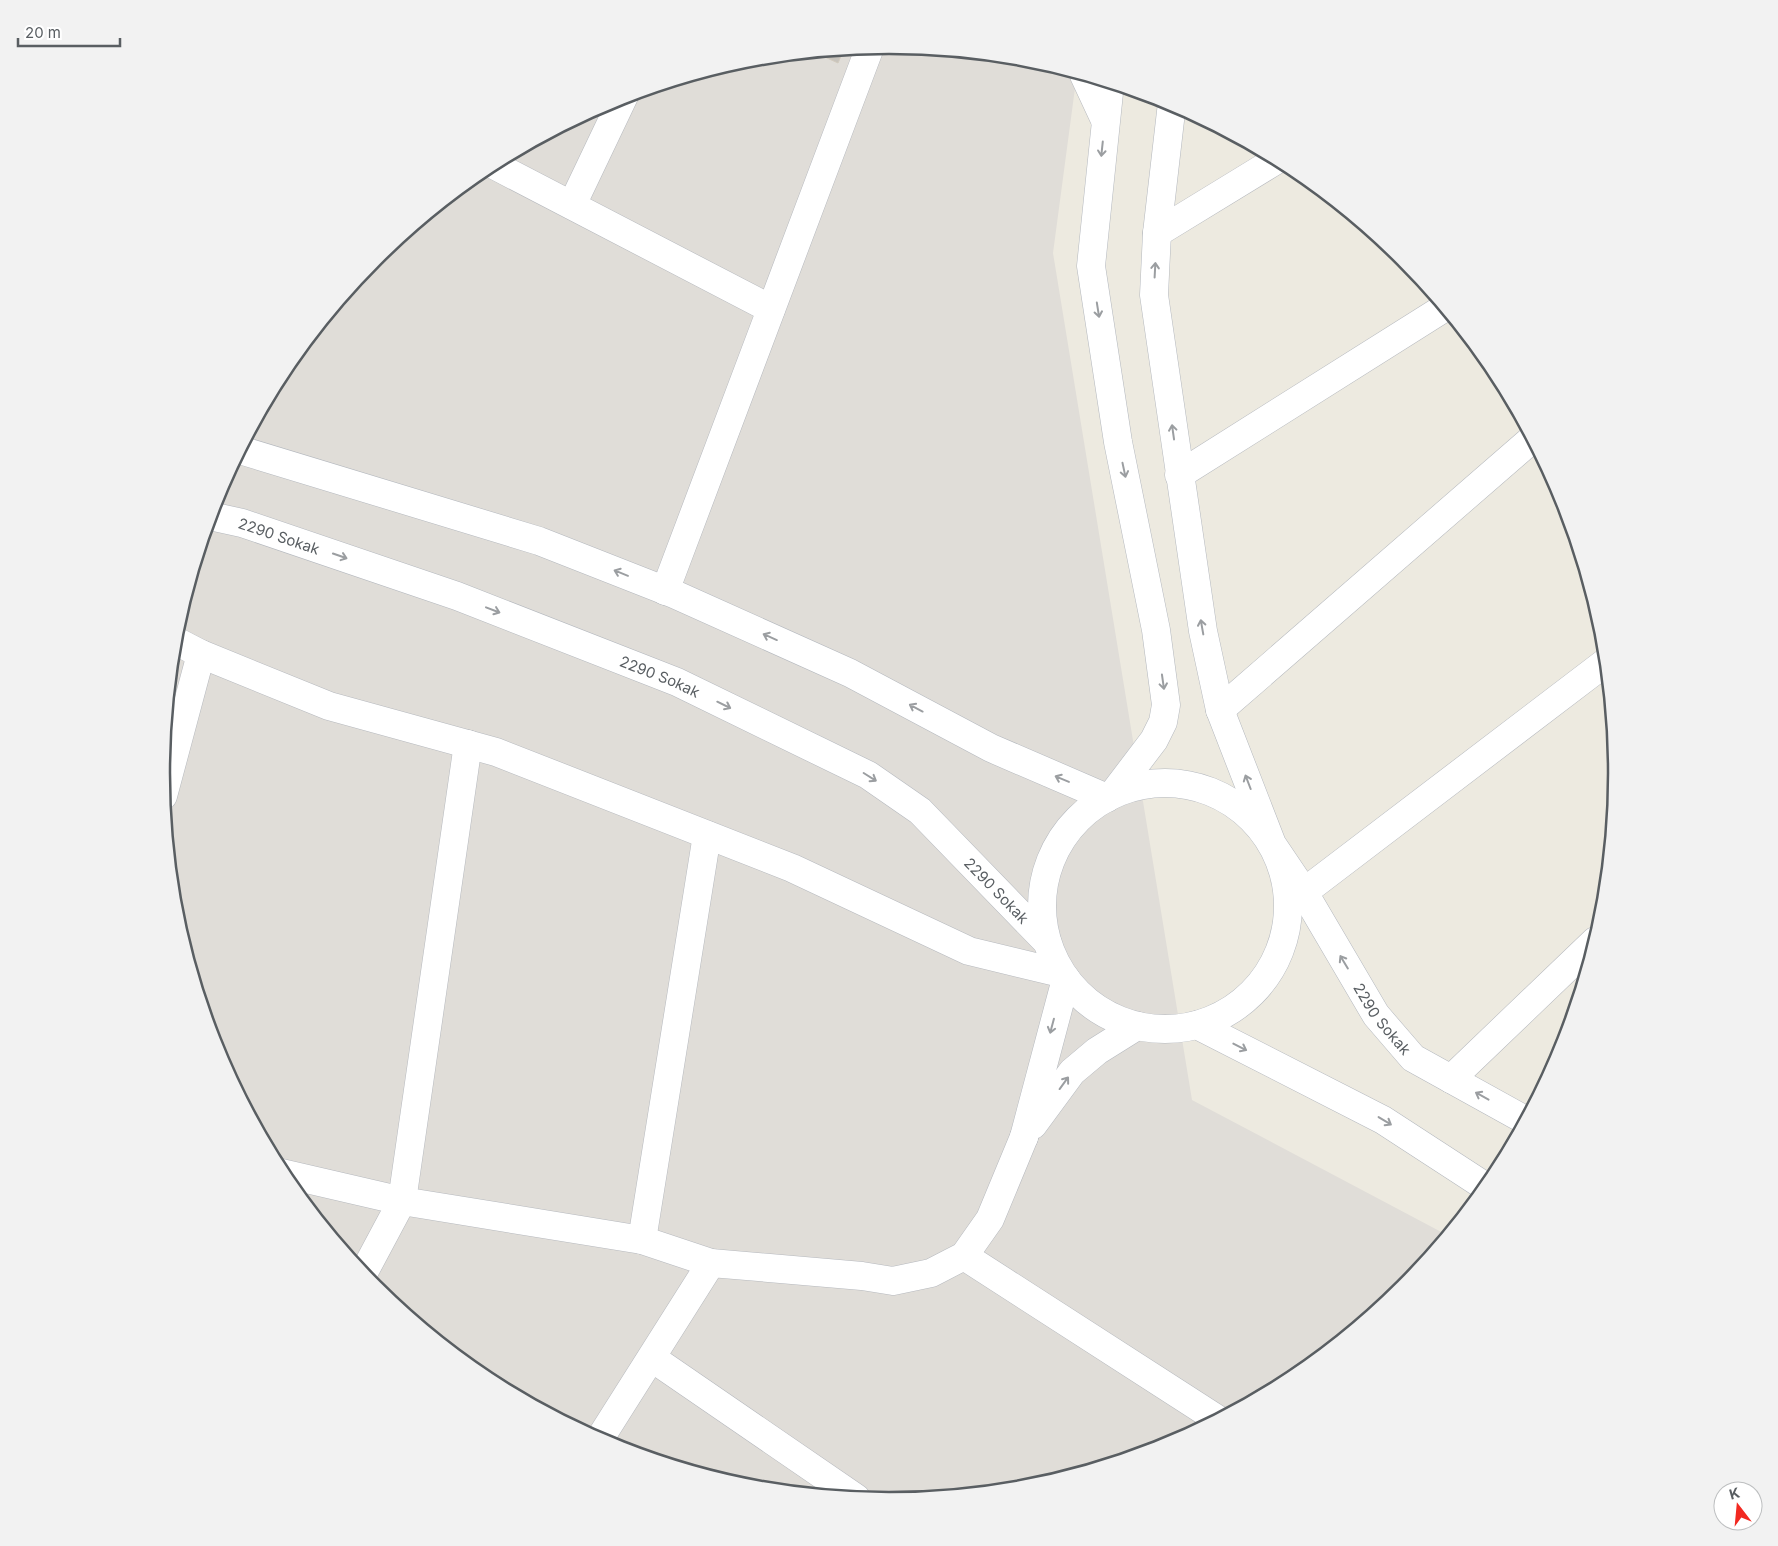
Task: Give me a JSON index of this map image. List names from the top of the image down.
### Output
{
  "streets": {
    "street": ["2290 Sokak"]
  },
  "scale_bar": "20 m",
  "north": "top"
}
